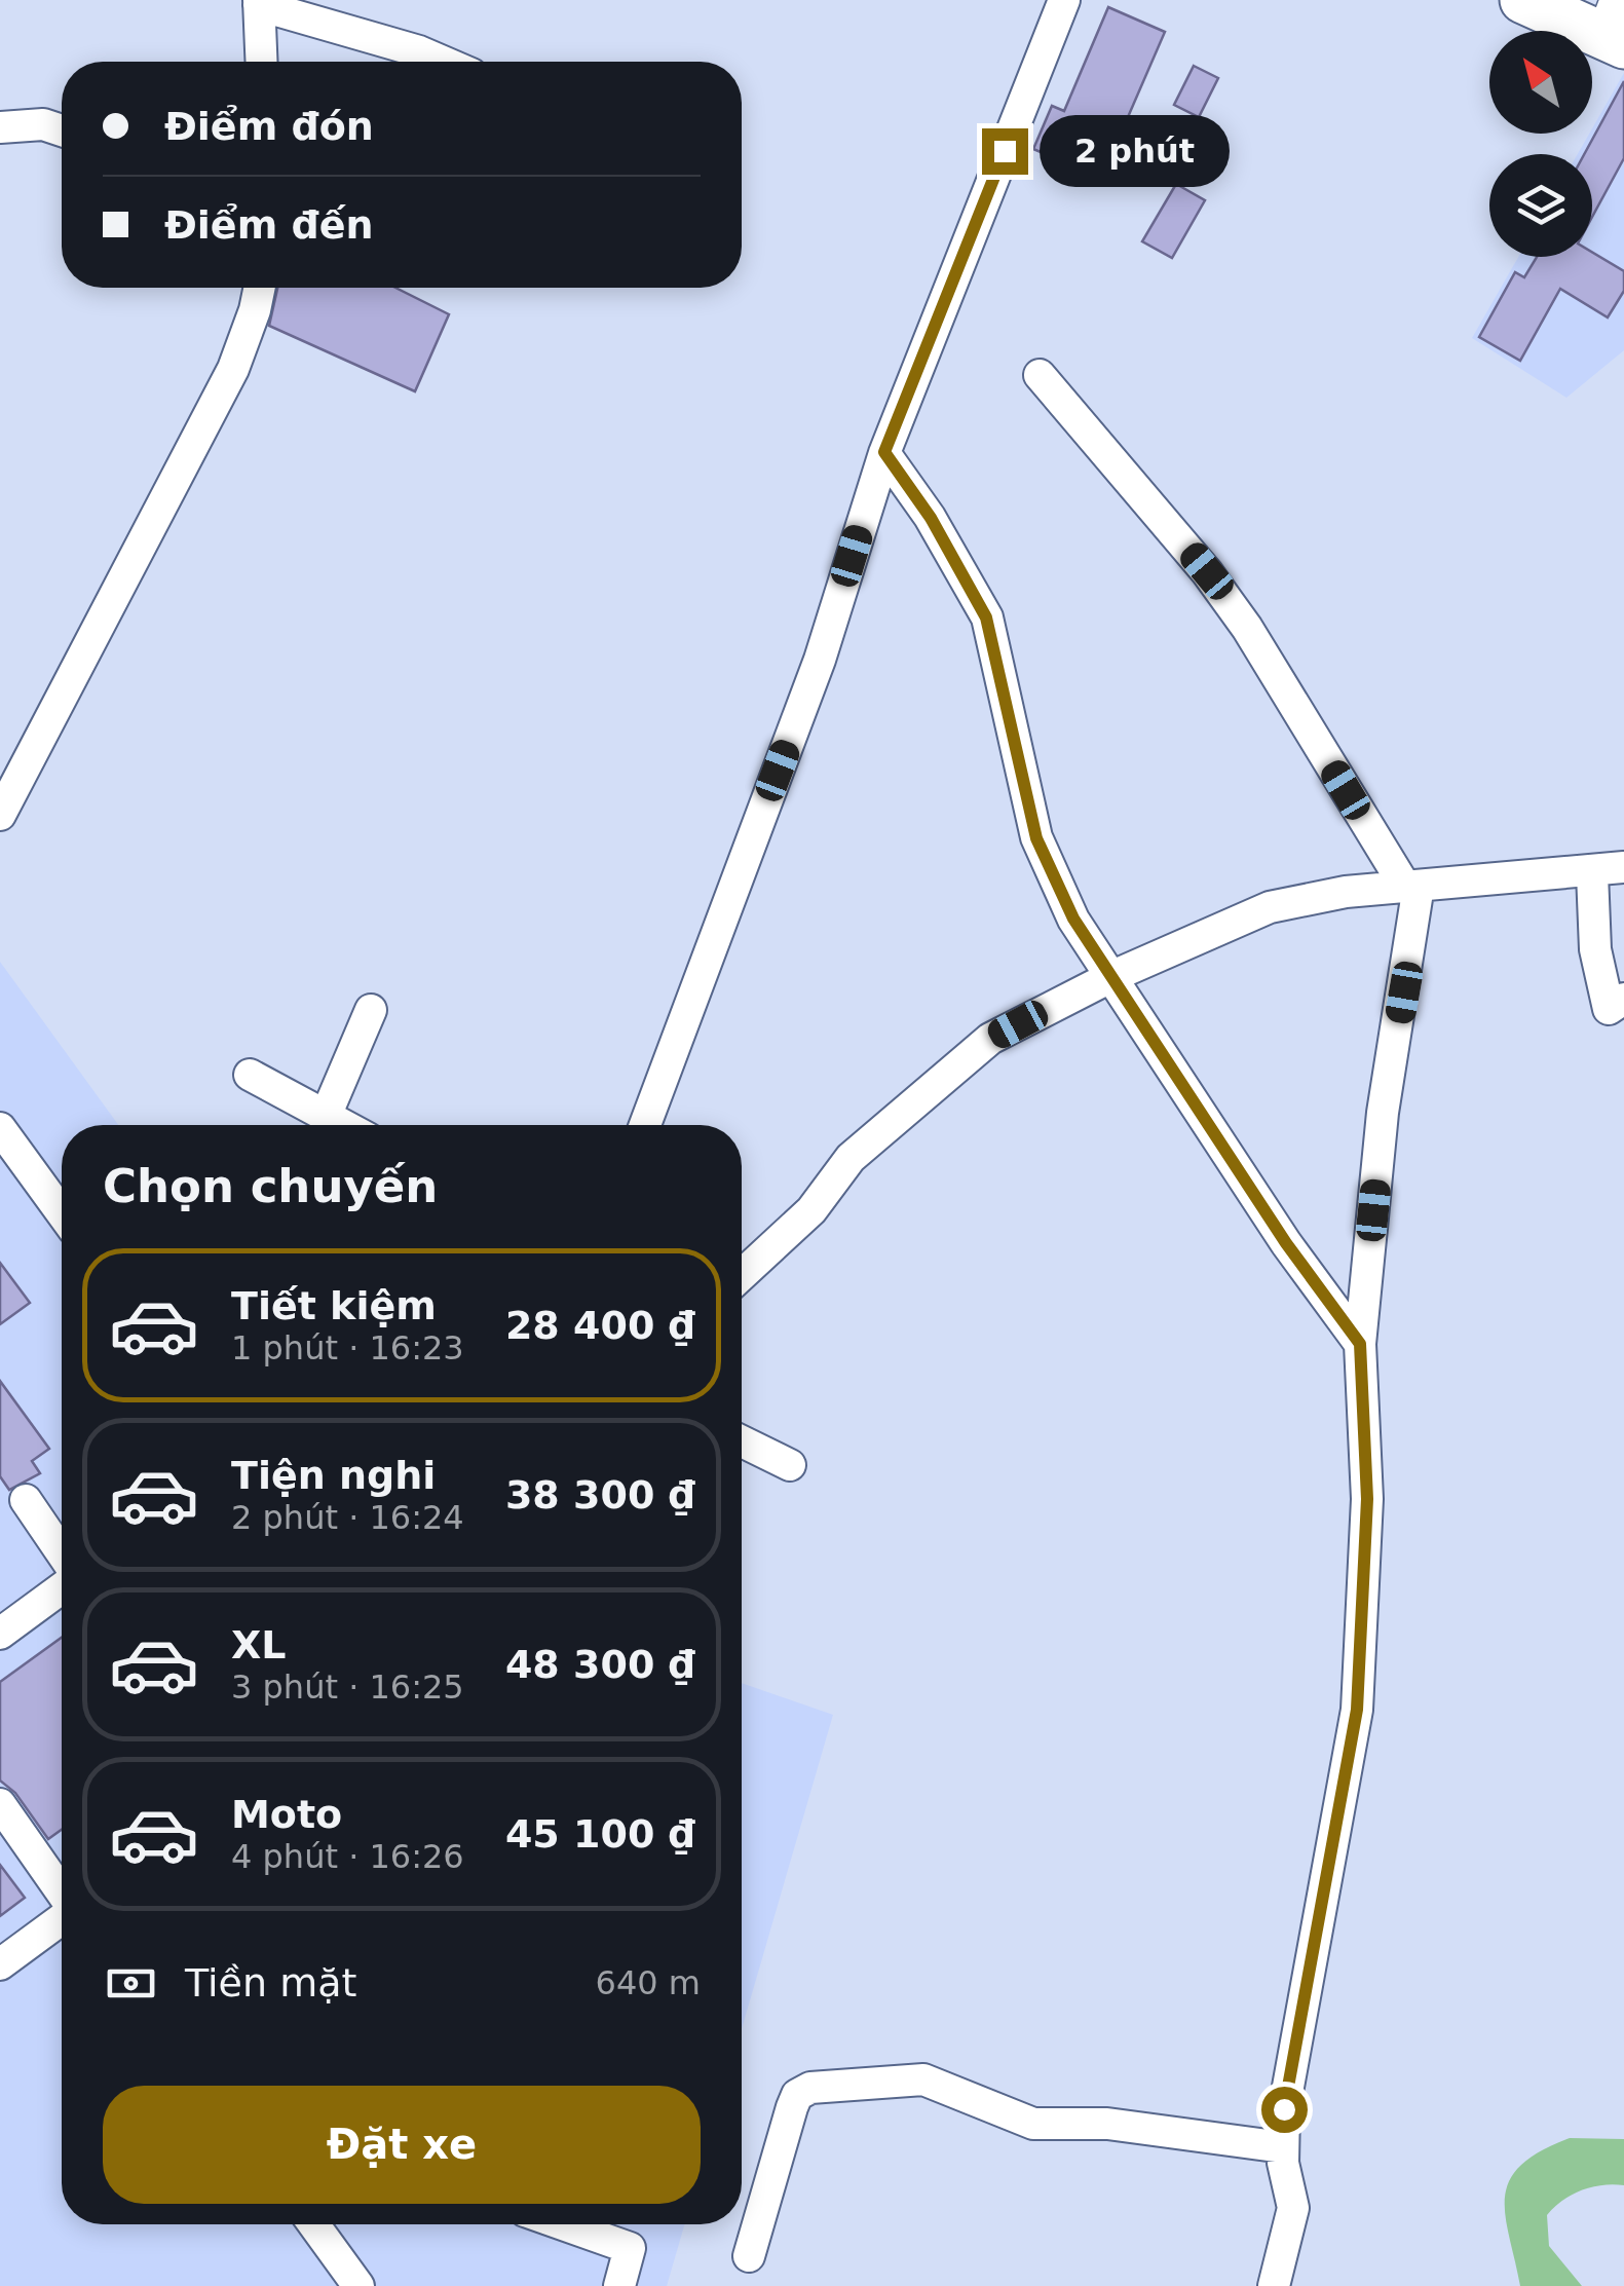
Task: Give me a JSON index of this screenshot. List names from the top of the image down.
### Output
{
  "north": "top left",
  "page": {
    "banner": ["Điểm đón", "Điểm đến"],
    "bubble": "2 phút",
    "heading": "Chọn chuyến",
    "list": [
      {
        "name": "Tiết kiệm",
        "note": "1 phút · 16:23",
        "value": "28 400 ₫"
      },
      {
        "name": "Tiện nghi",
        "note": "2 phút · 16:24",
        "value": "38 300 ₫"
      },
      {
        "name": "XL",
        "note": "3 phút · 16:25",
        "value": "48 300 ₫"
      },
      {
        "name": "Moto",
        "note": "4 phút · 16:26",
        "value": "45 100 ₫"
      }
    ],
    "pay": ["Tiền mặt", "640 m"],
    "buttons": "Đặt xe"
  }
}
